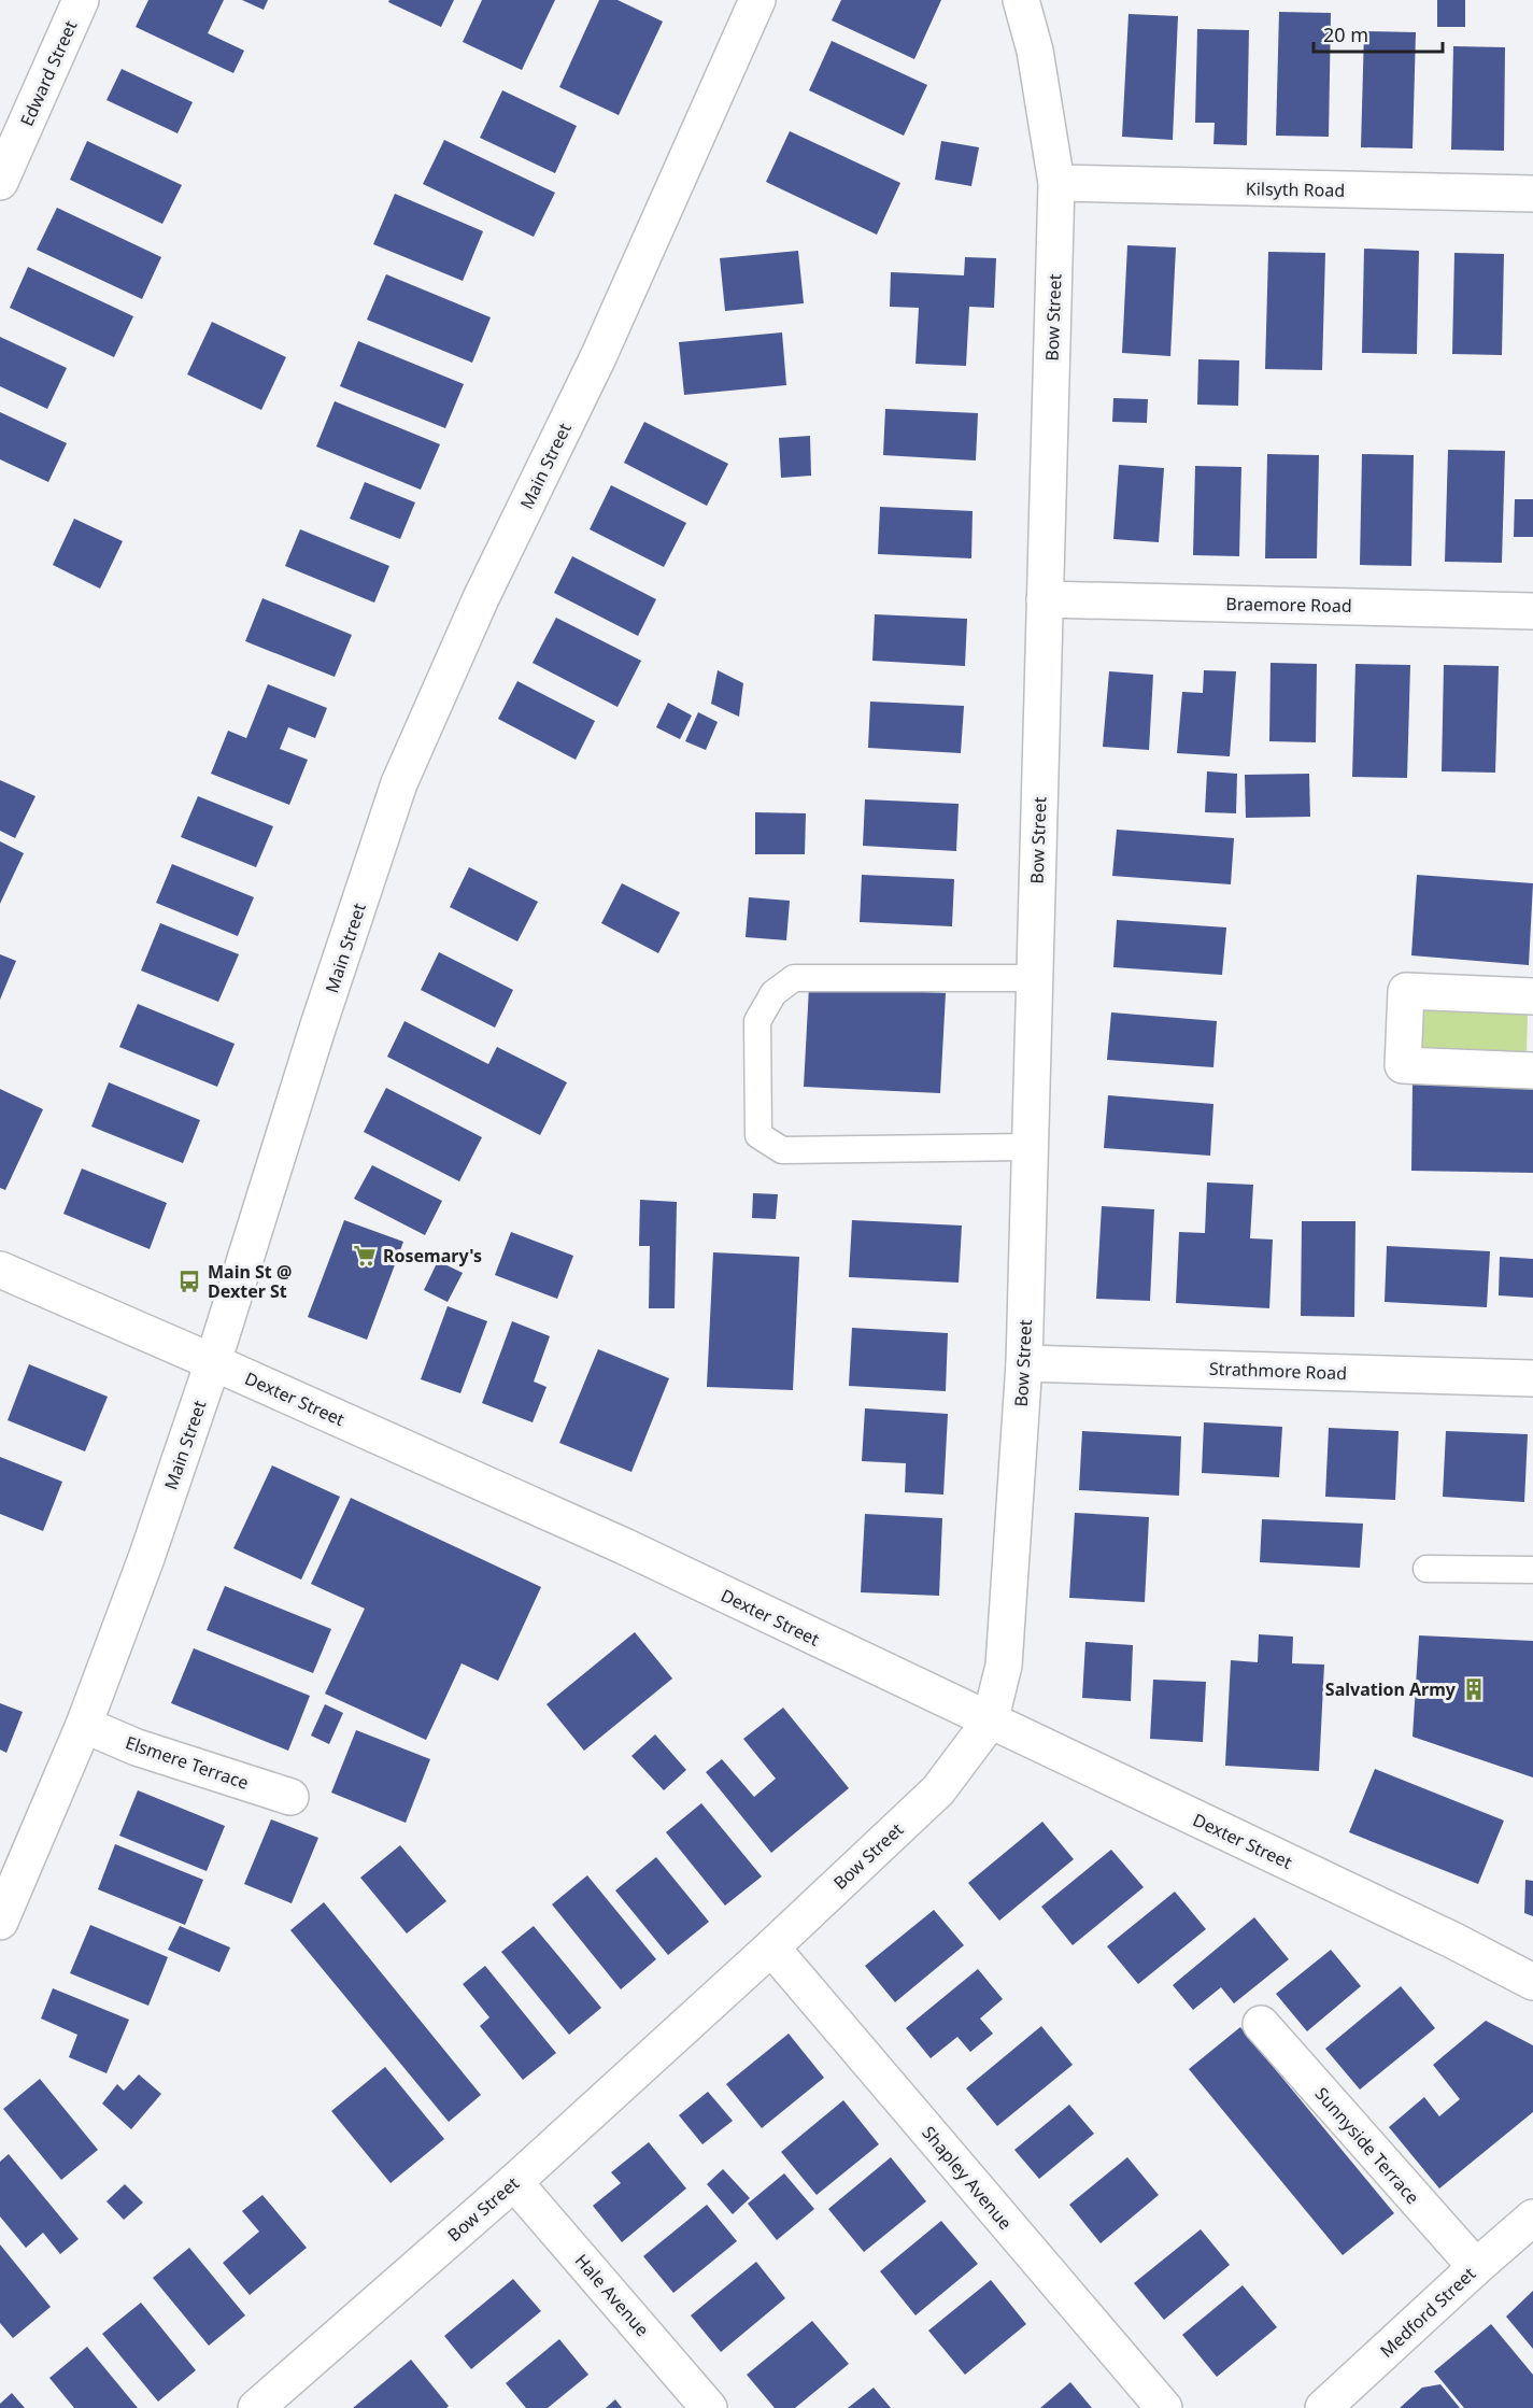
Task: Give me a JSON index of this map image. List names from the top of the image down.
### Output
{
  "streets": {
    "street": [
      "Edward Street",
      "Kilsyth Road",
      "Bow Street",
      "Main Street",
      "Braemore Road",
      "Strathmore Road",
      "Dexter Street",
      "Elsmere Terrace",
      "Sunnyside Terrace",
      "Shapley Avenue",
      "Hale Avenue",
      "Medford Street"
    ]
  },
  "crossings": [
    ["Kilsyth Road", "Bow Street"],
    ["Bow Street", "Braemore Road"],
    ["Bow Street", "Strathmore Road"],
    ["Bow Street", "Dexter Street"],
    ["Bow Street", "Shapley Avenue"],
    ["Bow Street", "Hale Avenue"],
    ["Main Street", "Dexter Street"],
    ["Main Street", "Elsmere Terrace"],
    ["Sunnyside Terrace", "Medford Street"]
  ],
  "places": {
    "supermarket": ["Rosemary's"],
    "bus stop": ["Main St @ Dexter St"],
    "building": ["Salvation Army"]
  },
  "scale_bar": "20 m"
}
